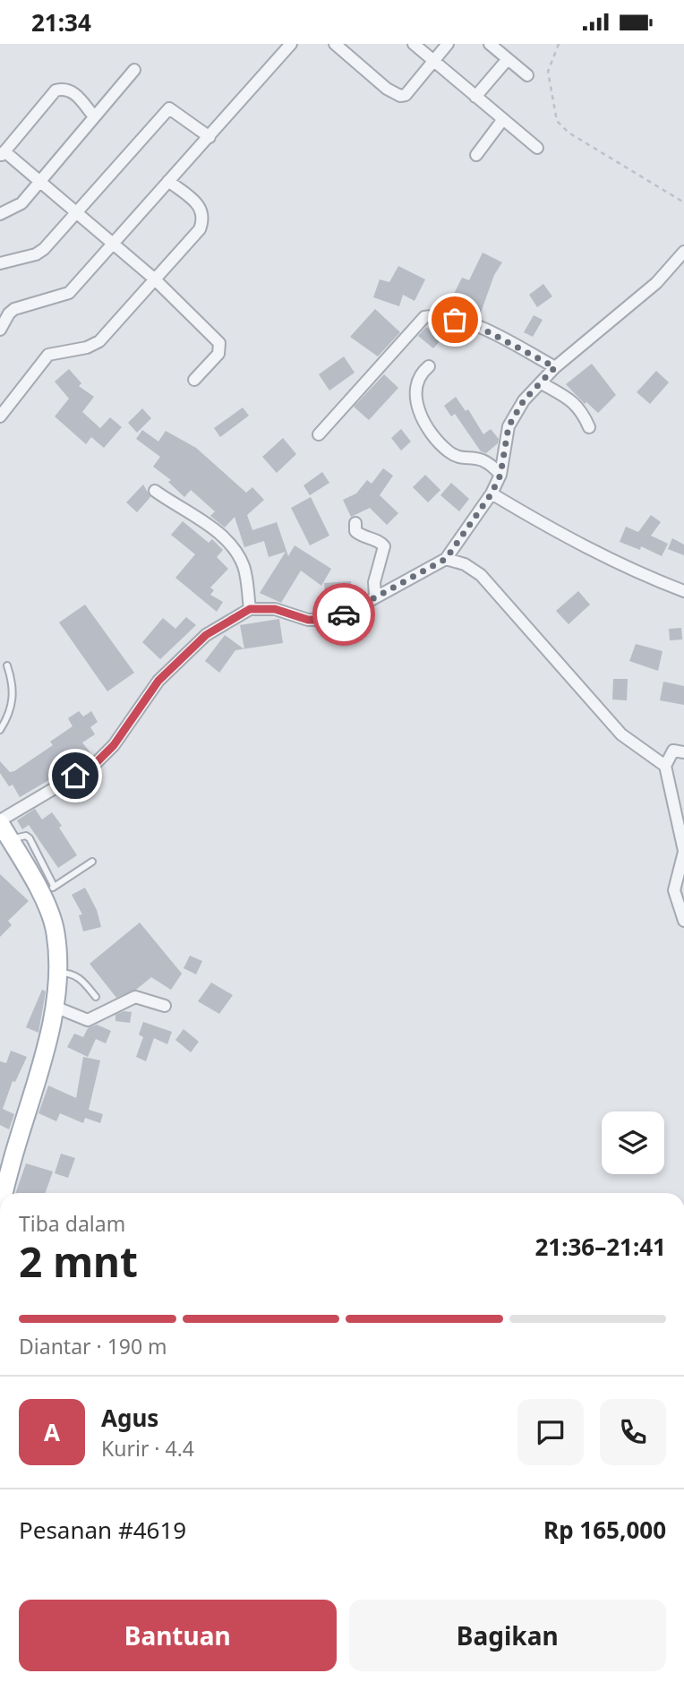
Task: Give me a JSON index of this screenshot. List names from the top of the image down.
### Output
{
  "page": {
    "status": "21:34",
    "heading": ["2 mnt", "Tiba dalam", "21:36–21:41"],
    "panel": [
      "Agus",
      "Kurir · 4.4",
      "Pesanan #4619",
      "Rp 165,000"
    ],
    "bar": "Diantar · 190 m",
    "round": "A",
    "buttons": ["Bantuan", "Bagikan"]
  }
}
